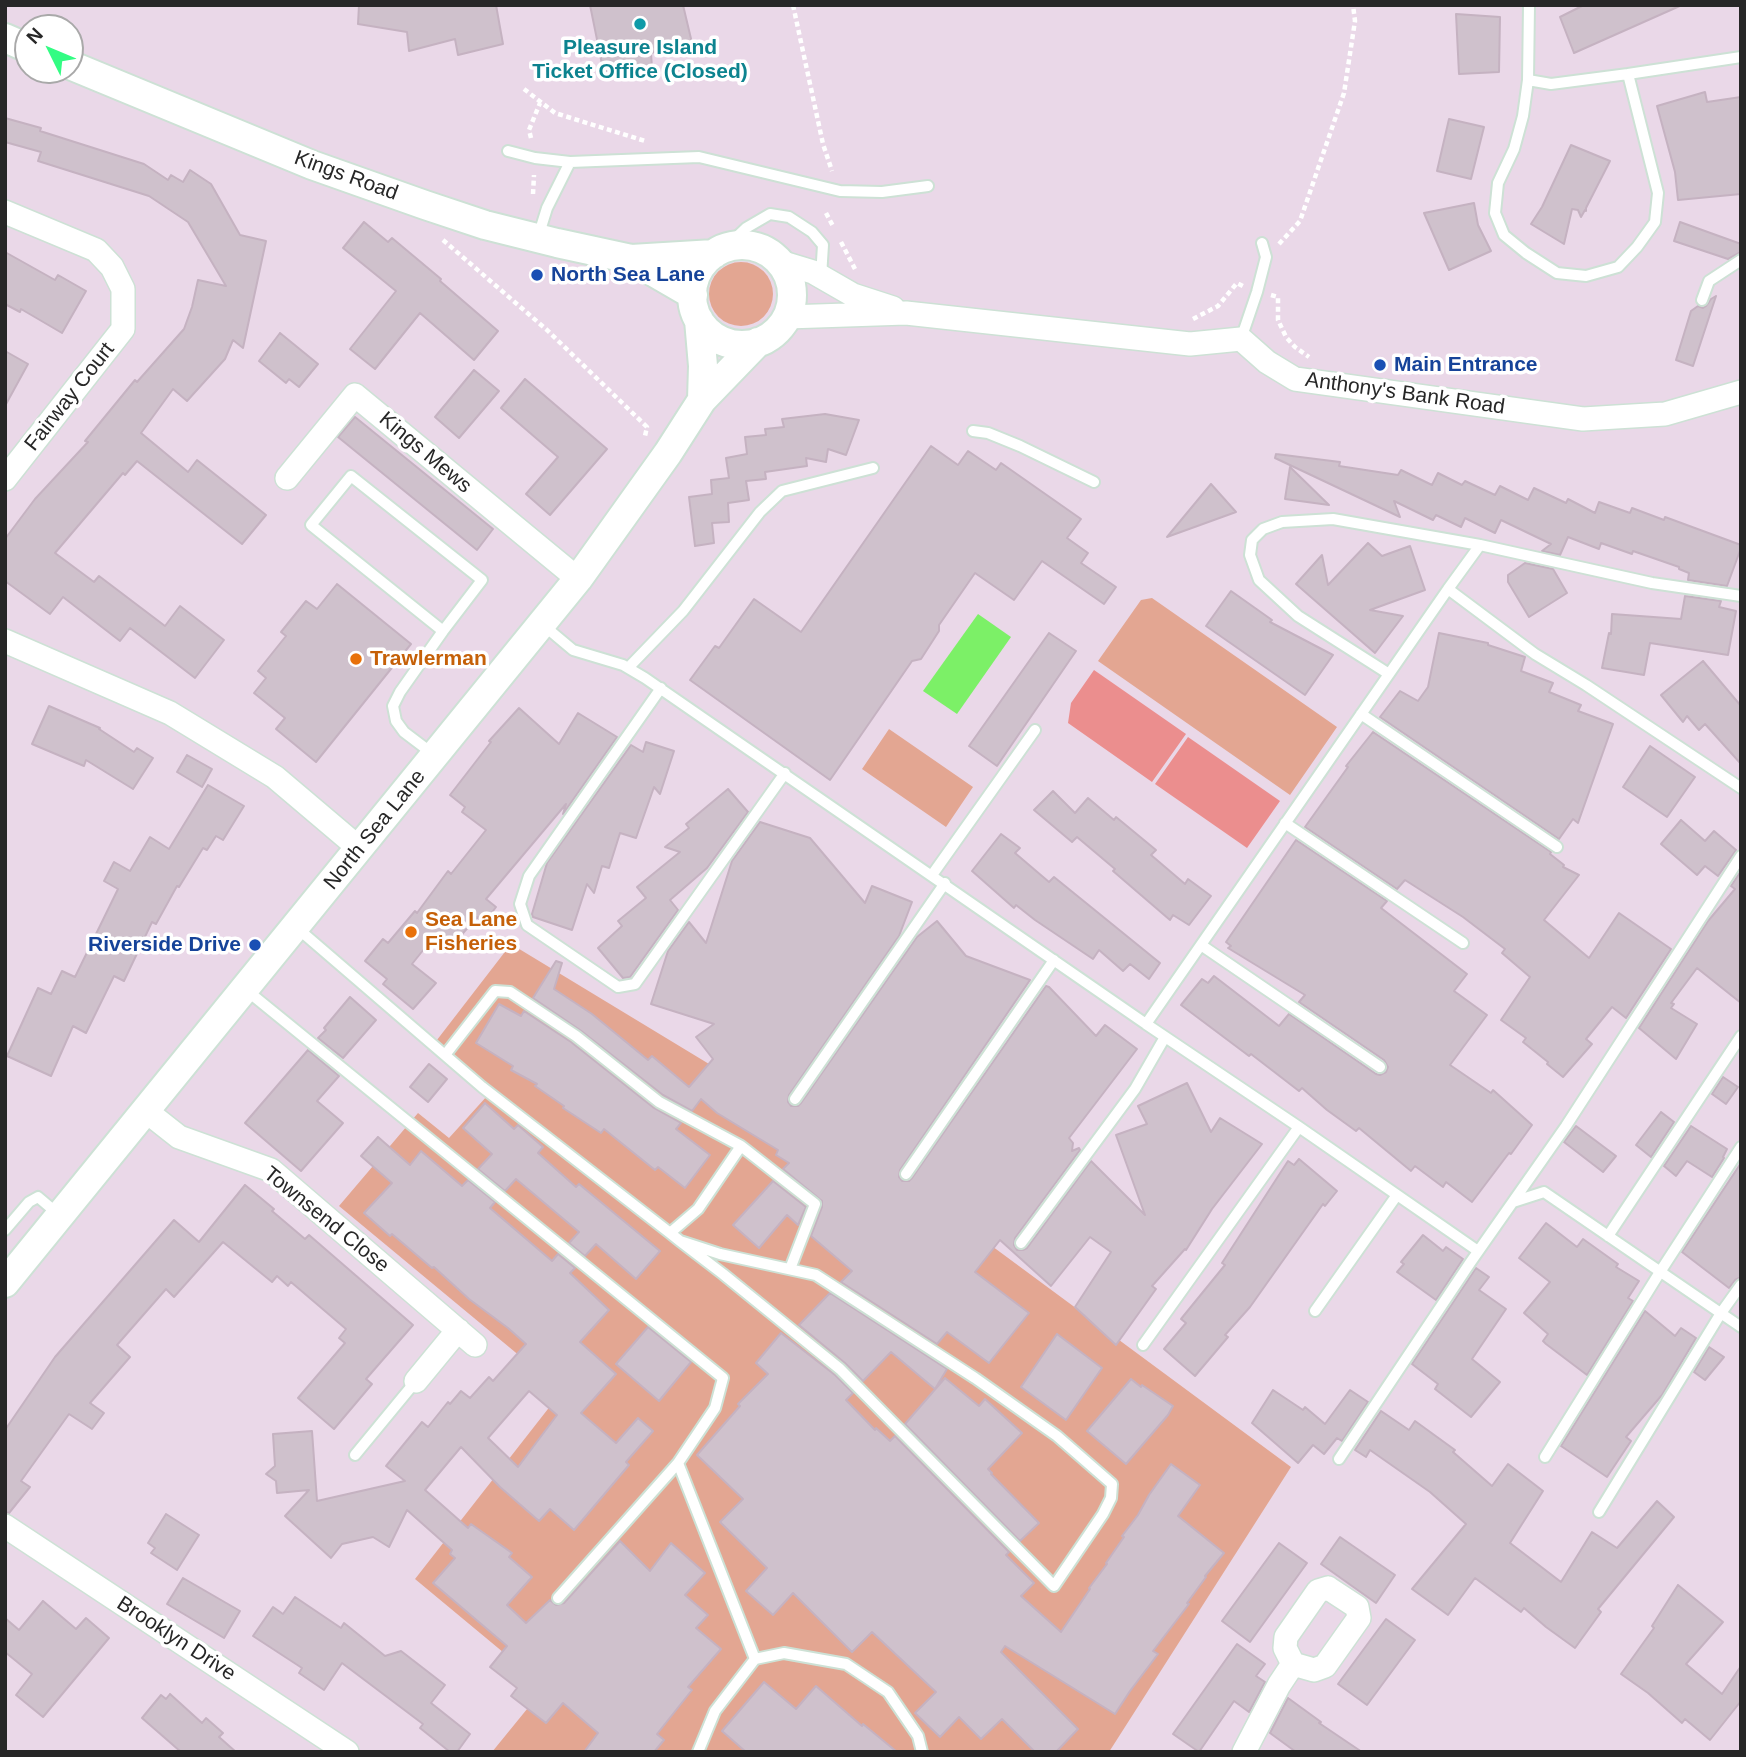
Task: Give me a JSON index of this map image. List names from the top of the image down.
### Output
{
  "streets": {
    "street": [
      "Kings Road",
      "Anthony's Bank Road",
      "Fairway Court",
      "Kings Mews",
      "North Sea Lane",
      "Townsend Close",
      "Brooklyn Drive"
    ]
  },
  "crossings": [
    ["Kings Road", "North Sea Lane"],
    ["Kings Mews", "North Sea Lane"],
    ["North Sea Lane", "Townsend Close"]
  ],
  "places": [
    "Pleasure Island Ticket Office (Closed)",
    "North Sea Lane",
    "Main Entrance",
    "Trawlerman",
    "Sea Lane Fisheries",
    "Riverside Drive"
  ],
  "north": "top left"
}
